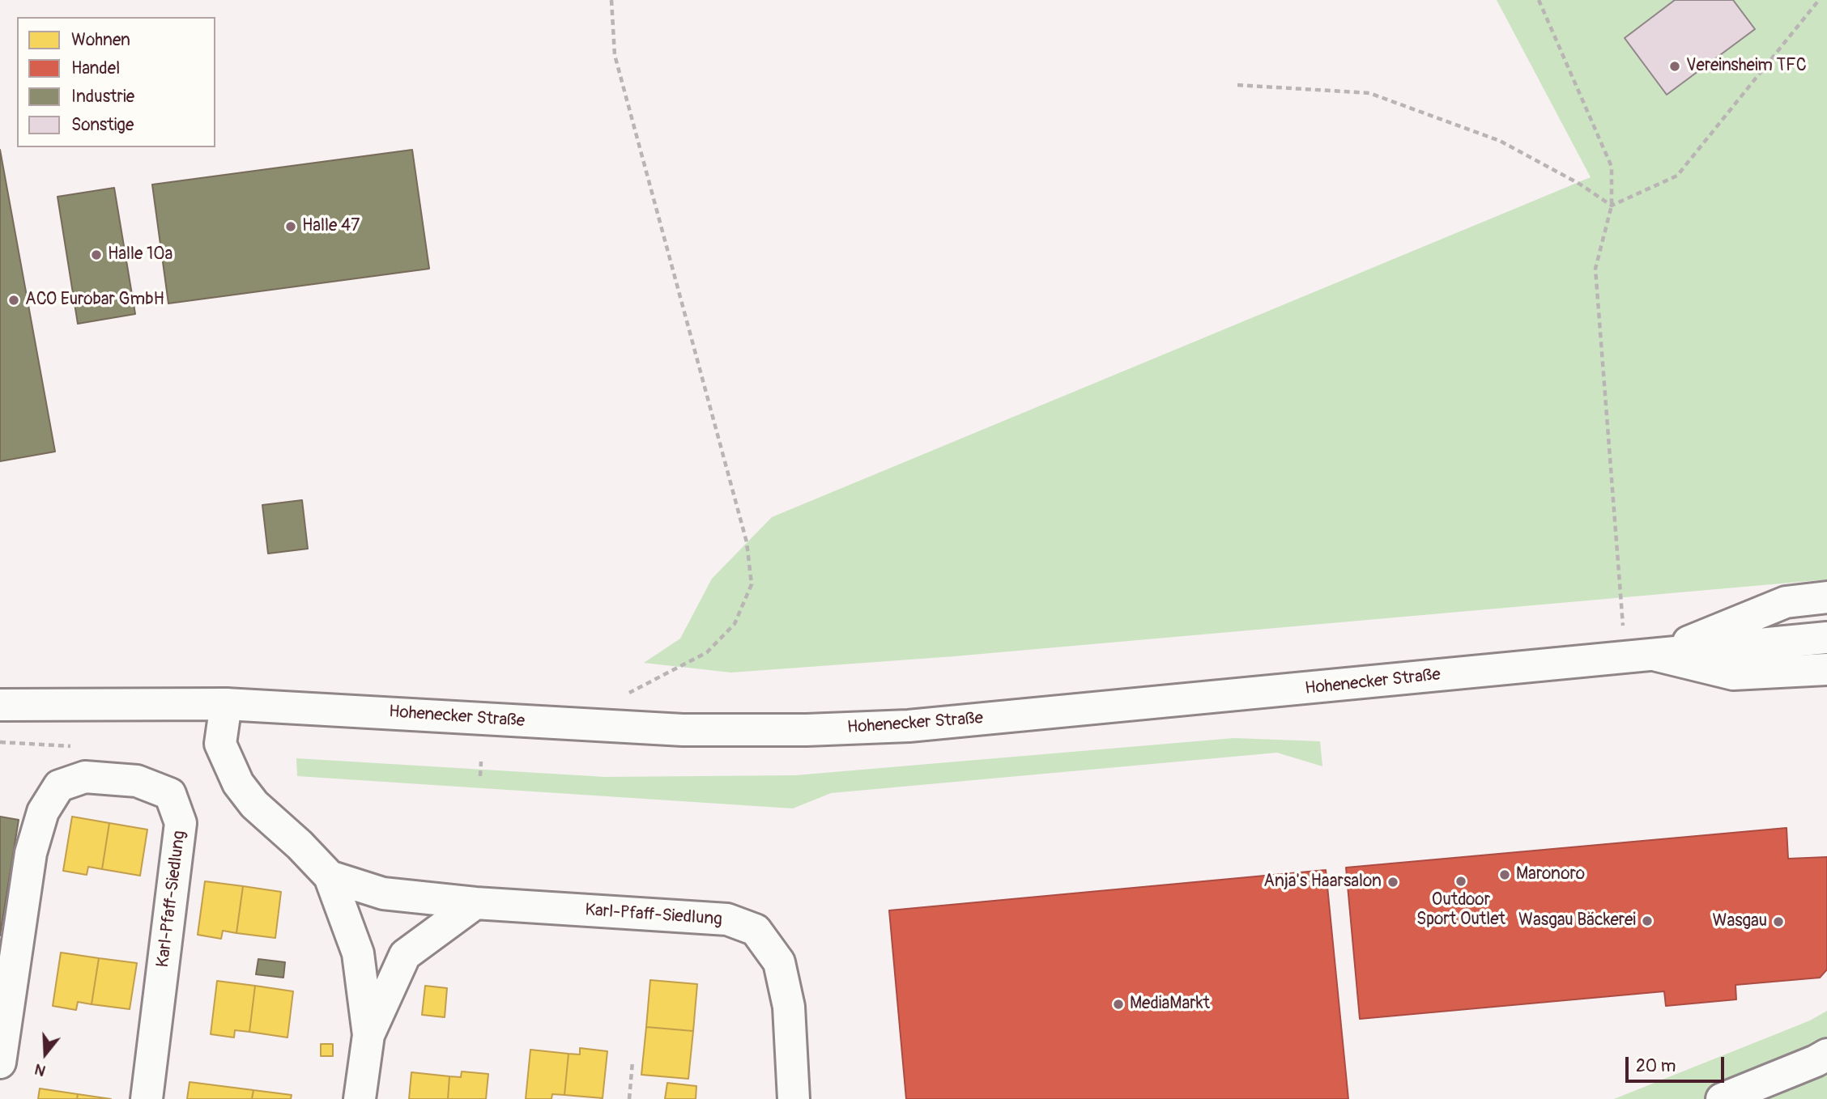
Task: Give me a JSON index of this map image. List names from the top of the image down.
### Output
{
  "streets": {
    "street": ["Hohenecker Straße", "Karl-Pfaff-Siedlung"]
  },
  "crossings": [
    ["Hohenecker Straße", "Karl-Pfaff-Siedlung"]
  ],
  "places": [
    "Vereinsheim TFC",
    "Halle 47",
    "Halle 10a",
    "ACO Eurobar GmbH",
    "Maronoro",
    "Outdoor Sport Outlet",
    "Anja's Haarsalon",
    "Wasgau Bäckerei",
    "Wasgau",
    "MediaMarkt"
  ],
  "legend": [
    "Wohnen",
    "Handel",
    "Industrie",
    "Sonstige"
  ],
  "scale_bar": "20 m",
  "north": "bottom"
}
